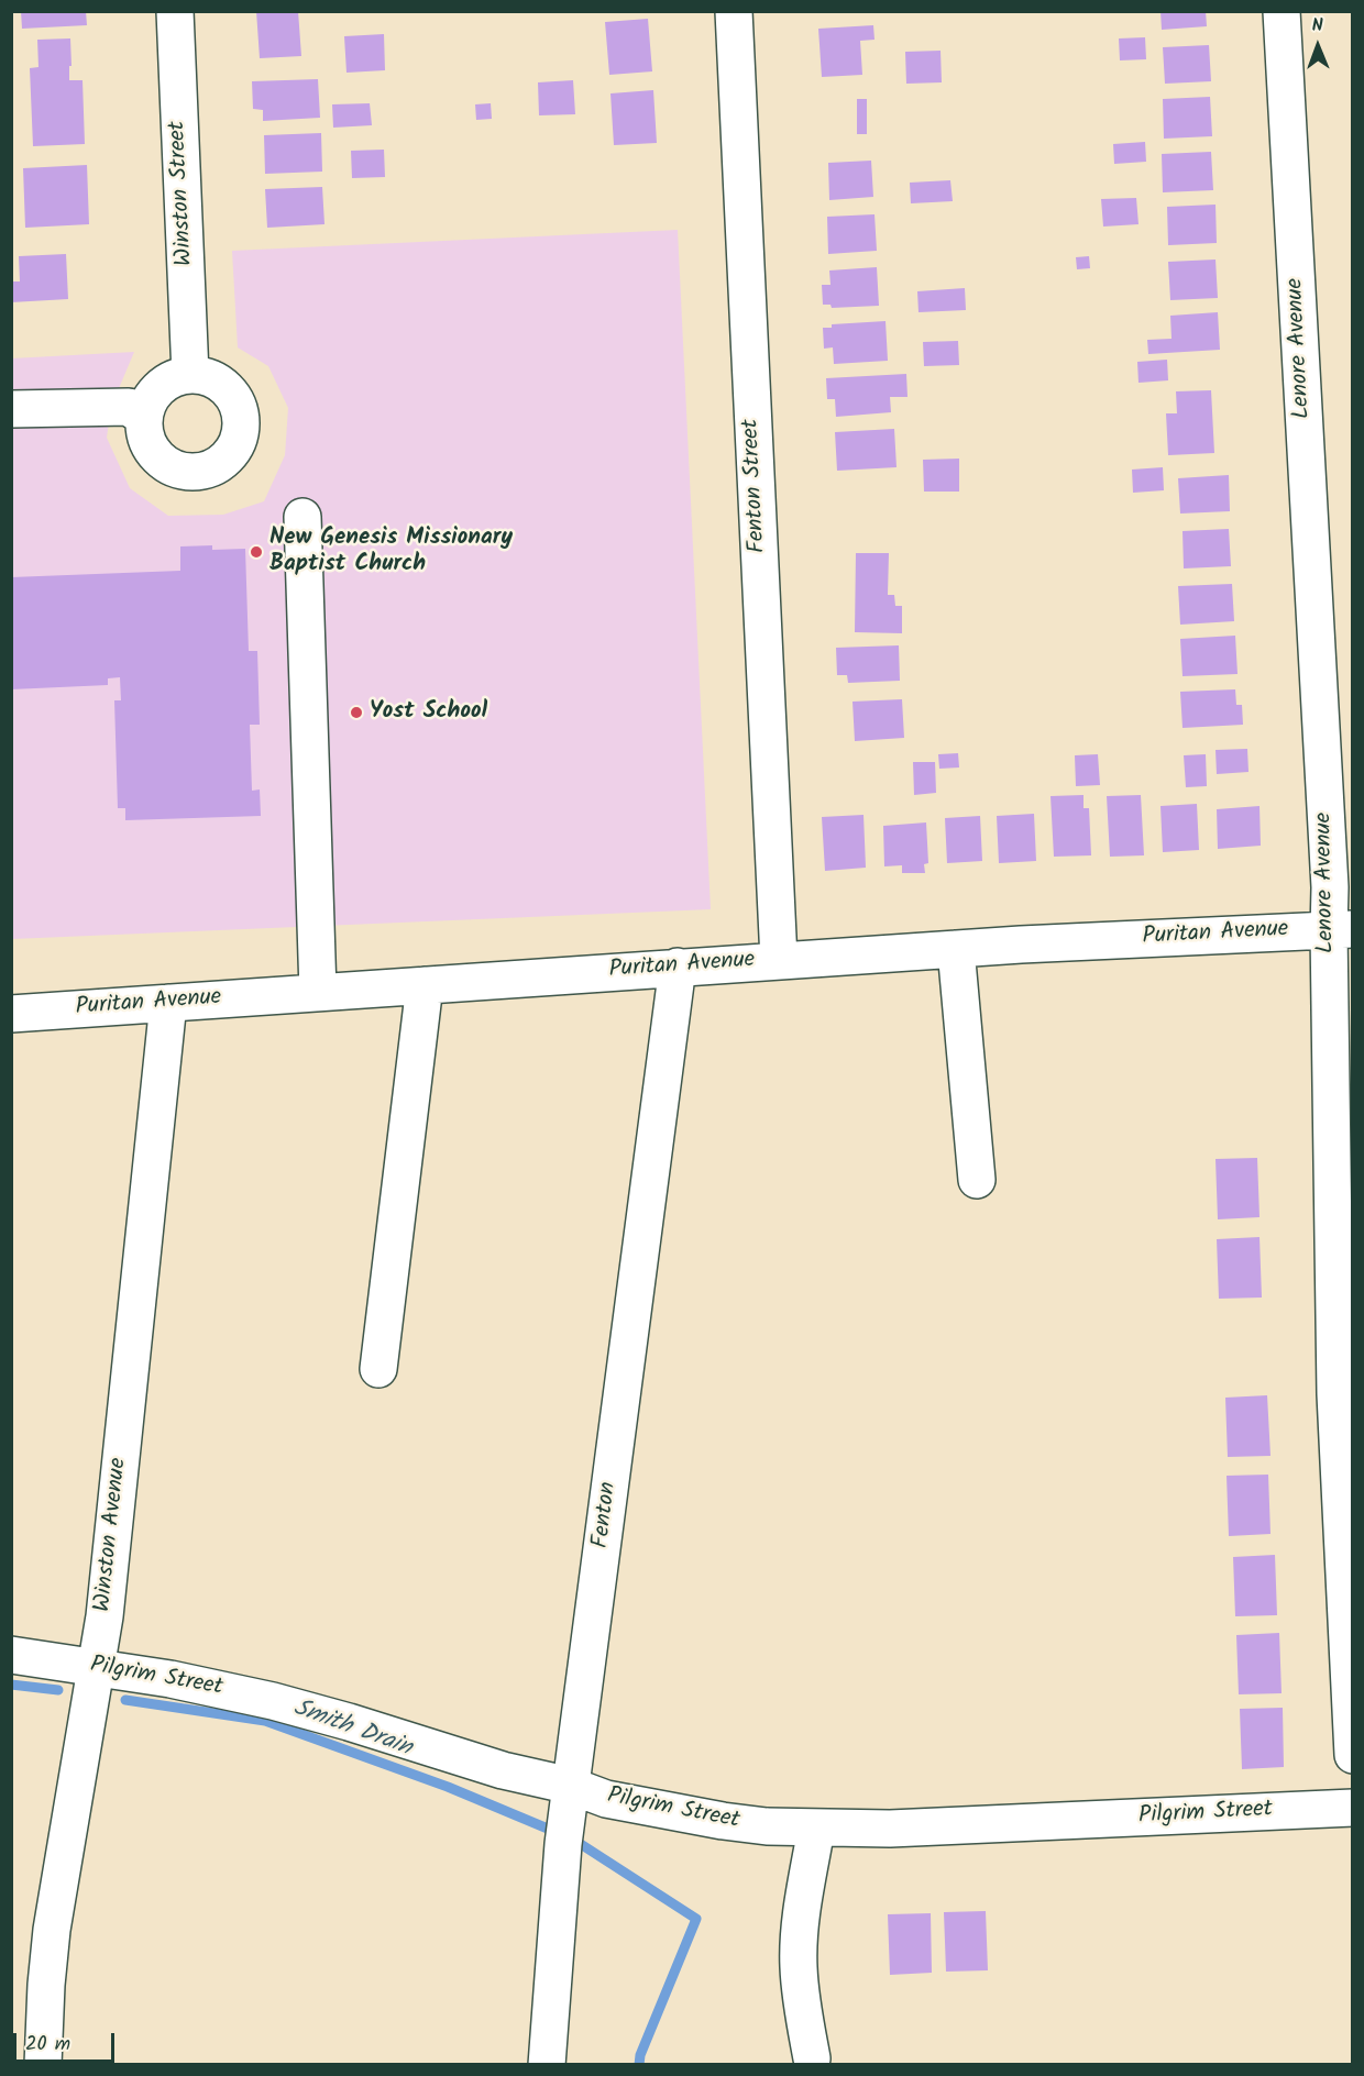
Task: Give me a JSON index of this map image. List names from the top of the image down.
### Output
{
  "streets": {
    "street": [
      "Winston Street",
      "Lenore Avenue",
      "Fenton Street",
      "Puritan Avenue",
      "Fenton",
      "Winston Avenue",
      "Pilgrim Street"
    ]
  },
  "crossings": [
    ["Lenore Avenue", "Puritan Avenue"],
    ["Fenton Street", "Puritan Avenue"],
    ["Puritan Avenue", "Fenton"],
    ["Puritan Avenue", "Winston Avenue"],
    ["Fenton", "Pilgrim Street"],
    ["Winston Avenue", "Pilgrim Street"]
  ],
  "water": ["Smith Drain"],
  "places": ["New Genesis Missionary Baptist Church", "Yost School"],
  "scale_bar": "20 m",
  "north": "top"
}
